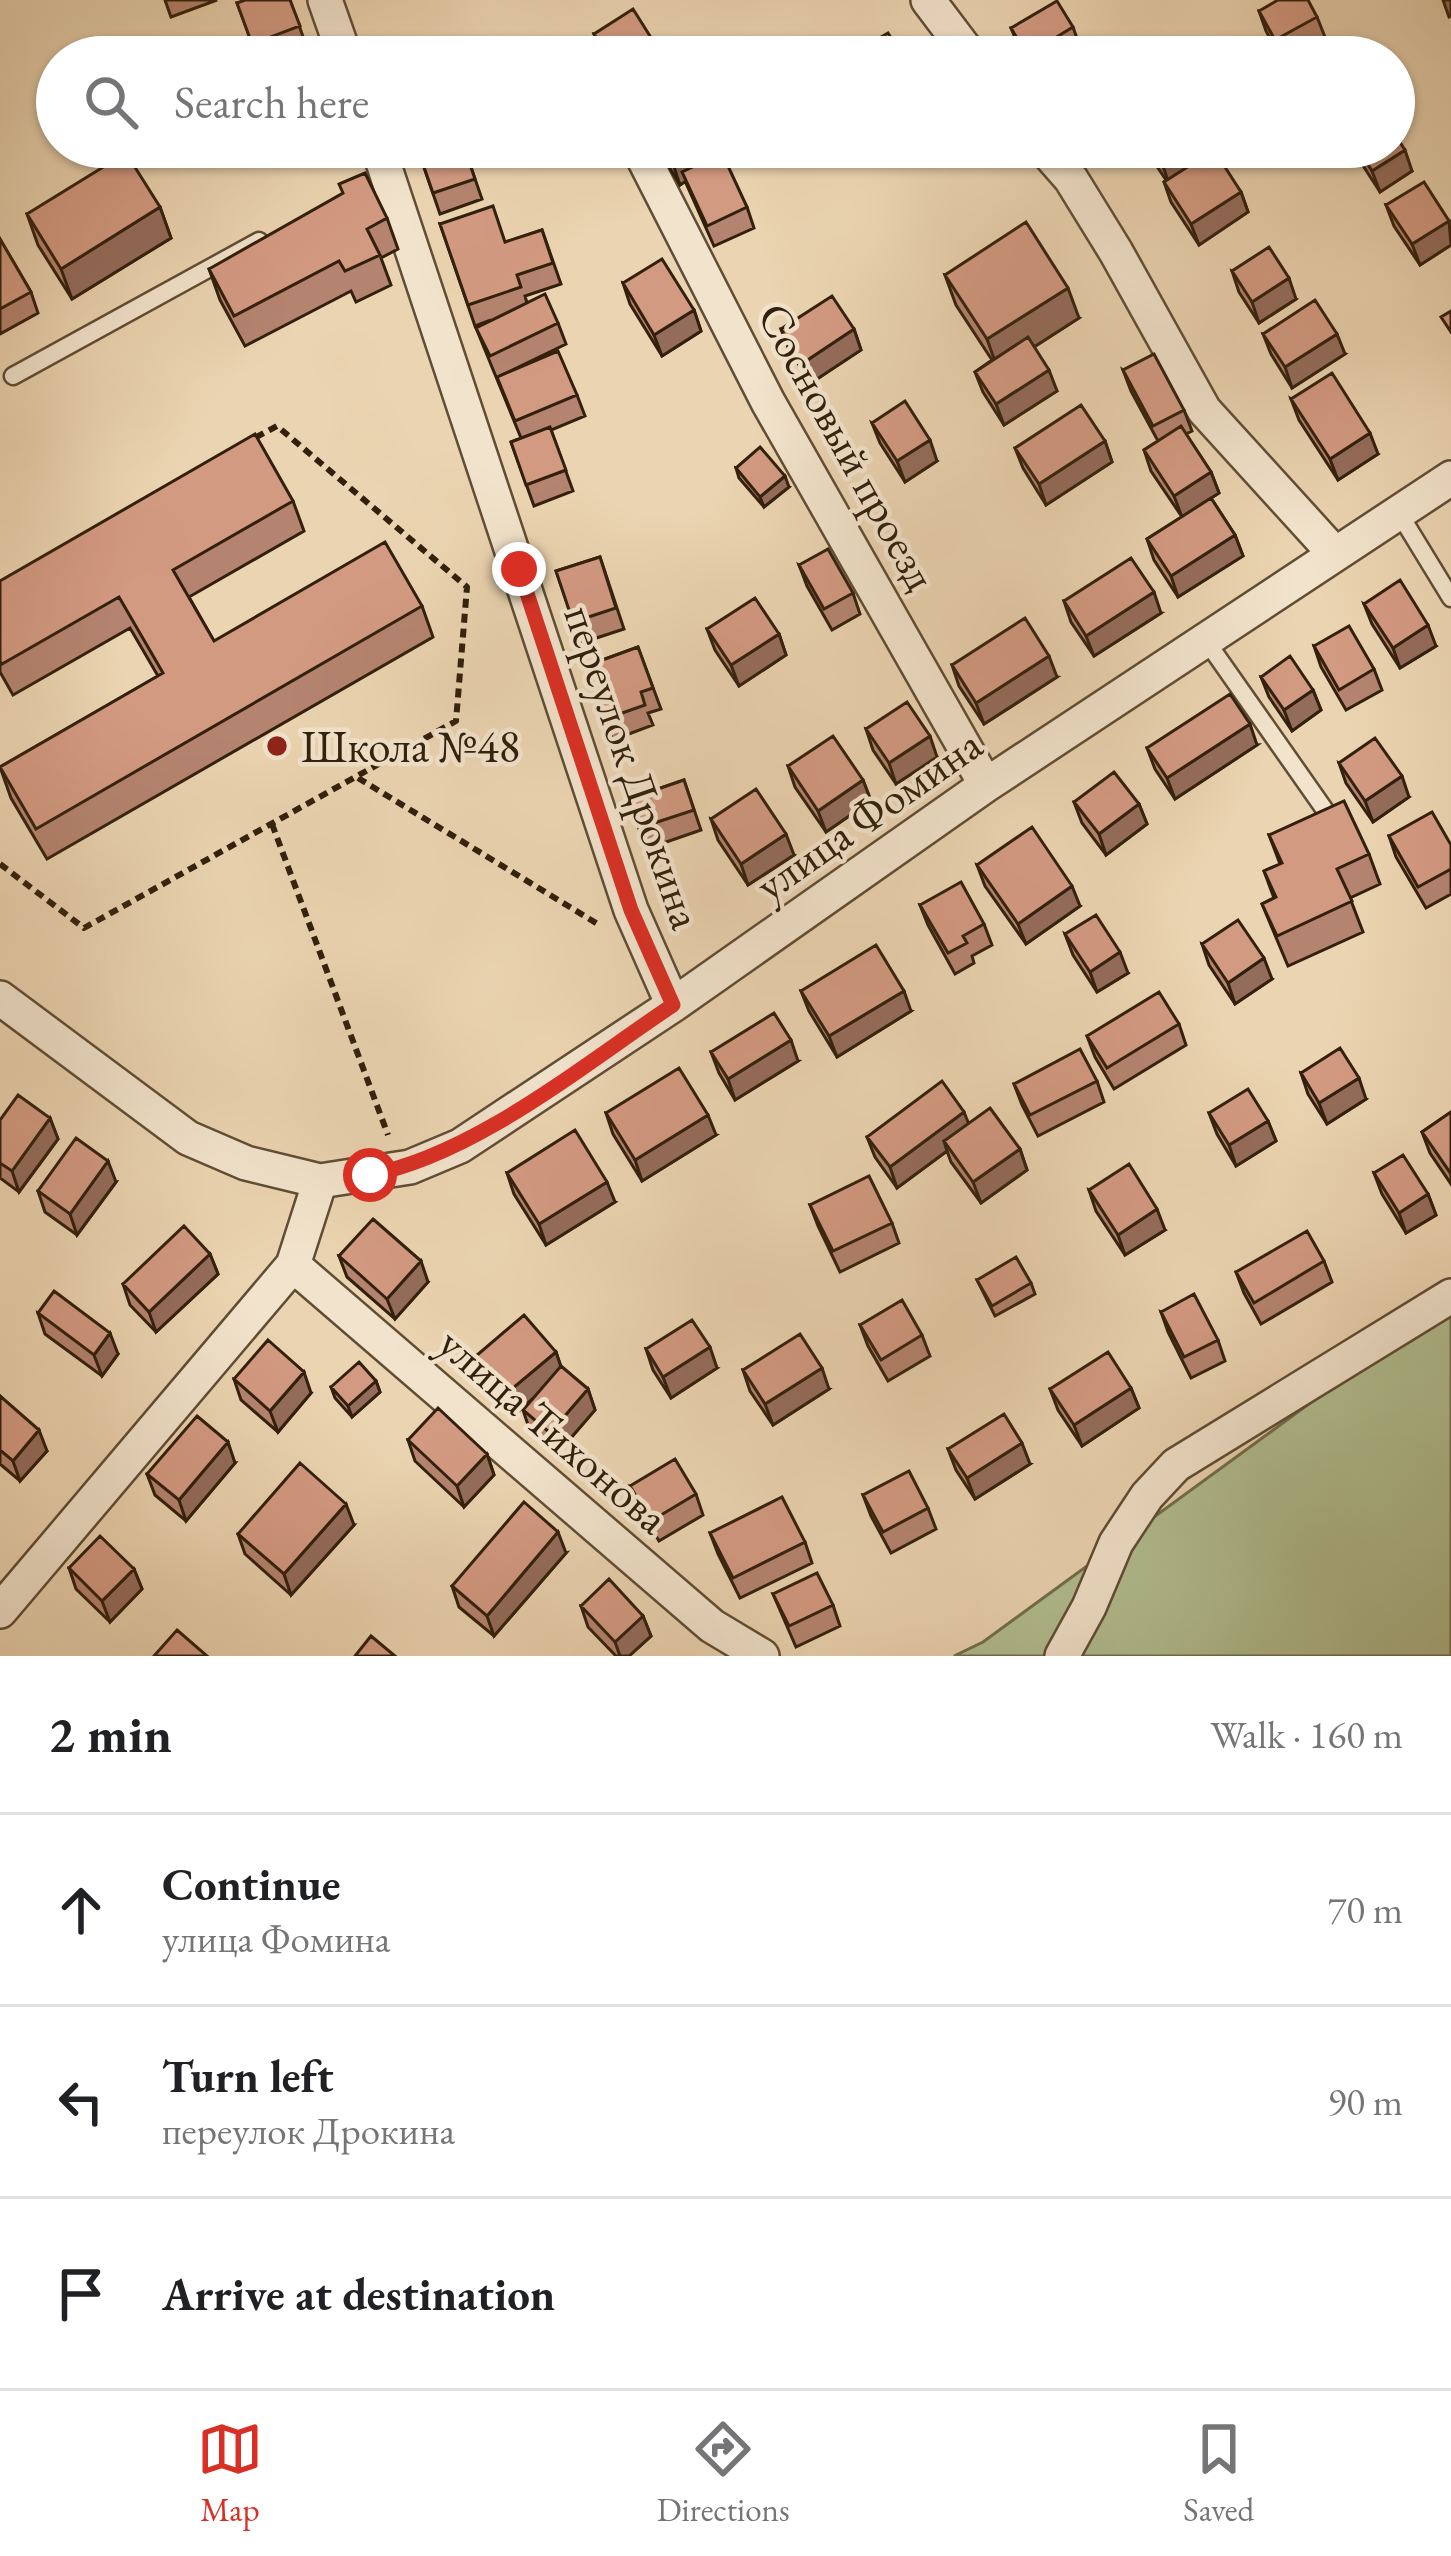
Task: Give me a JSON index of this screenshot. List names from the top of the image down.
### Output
{
  "streets": {
    "street": [
      "Сосновый проезд",
      "переулок Дрокина",
      "улица Фомина",
      "улица Тихонова"
    ]
  },
  "crossings": [
    ["Сосновый проезд", "улица Фомина"],
    ["переулок Дрокина", "улица Фомина"]
  ],
  "places": ["Школа №48"],
  "page": {
    "search": "Search here",
    "heading": ["2 min", "Walk · 160 m"],
    "list": [
      ["Continue", "улица Фомина", "70 m"],
      ["Turn left", "переулок Дрокина", "90 m"],
      "Arrive at destination"
    ],
    "nav": ["Map", "Directions", "Saved"]
  }
}
